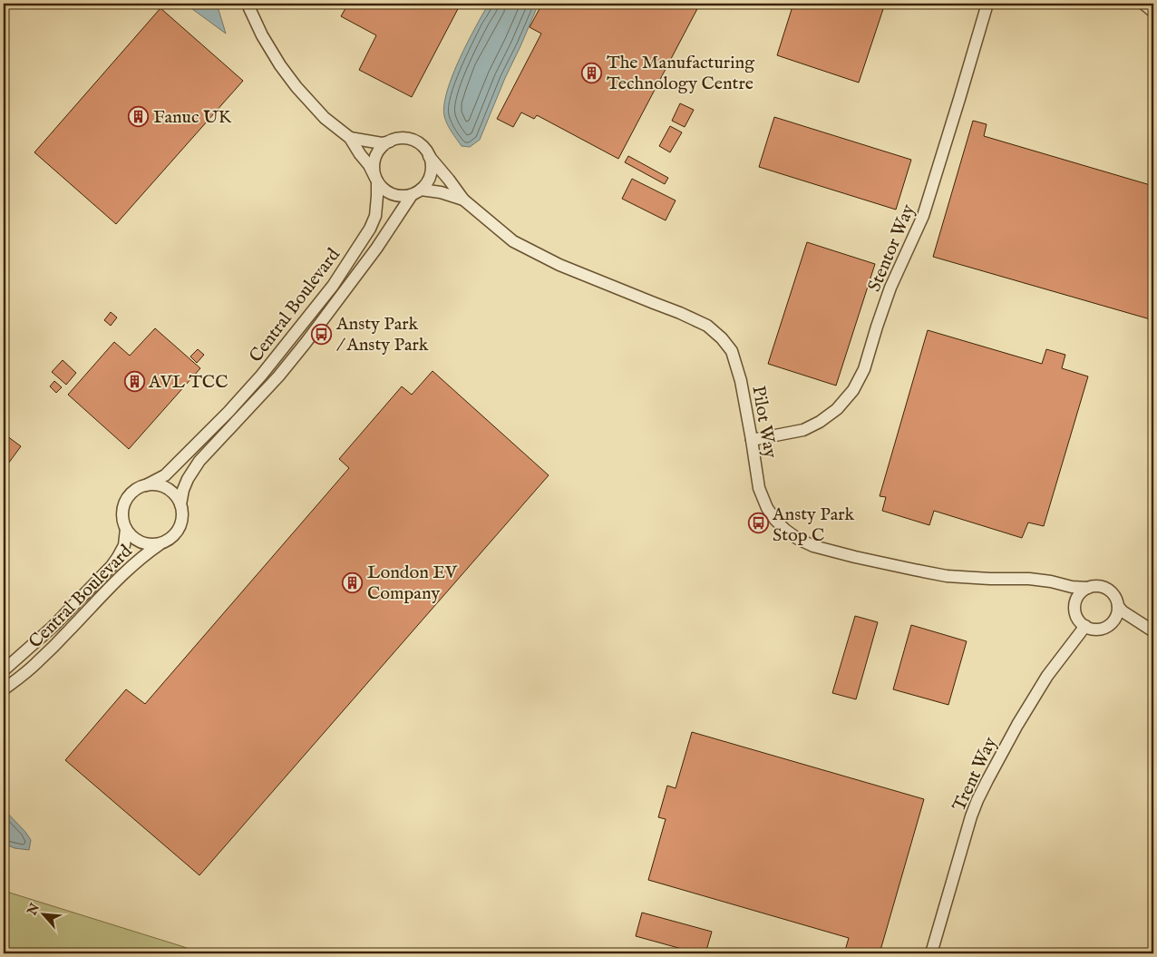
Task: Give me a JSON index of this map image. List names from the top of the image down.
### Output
{
  "streets": {
    "street": [
      "Stentor Way",
      "Central Boulevard",
      "Pilot Way",
      "Trent Way"
    ]
  },
  "crossings": [
    ["Stentor Way", "Pilot Way"],
    ["Central Boulevard", "Pilot Way"],
    ["Pilot Way", "Trent Way"]
  ],
  "places": {
    "building": [
      "The Manufacturing Technology Centre",
      "Fanuc UK",
      "AVL TCC",
      "London EV Company"
    ],
    "bus stop": ["Ansty Park / Ansty Park", "Ansty Park Stop C"]
  },
  "north": "top left"
}
